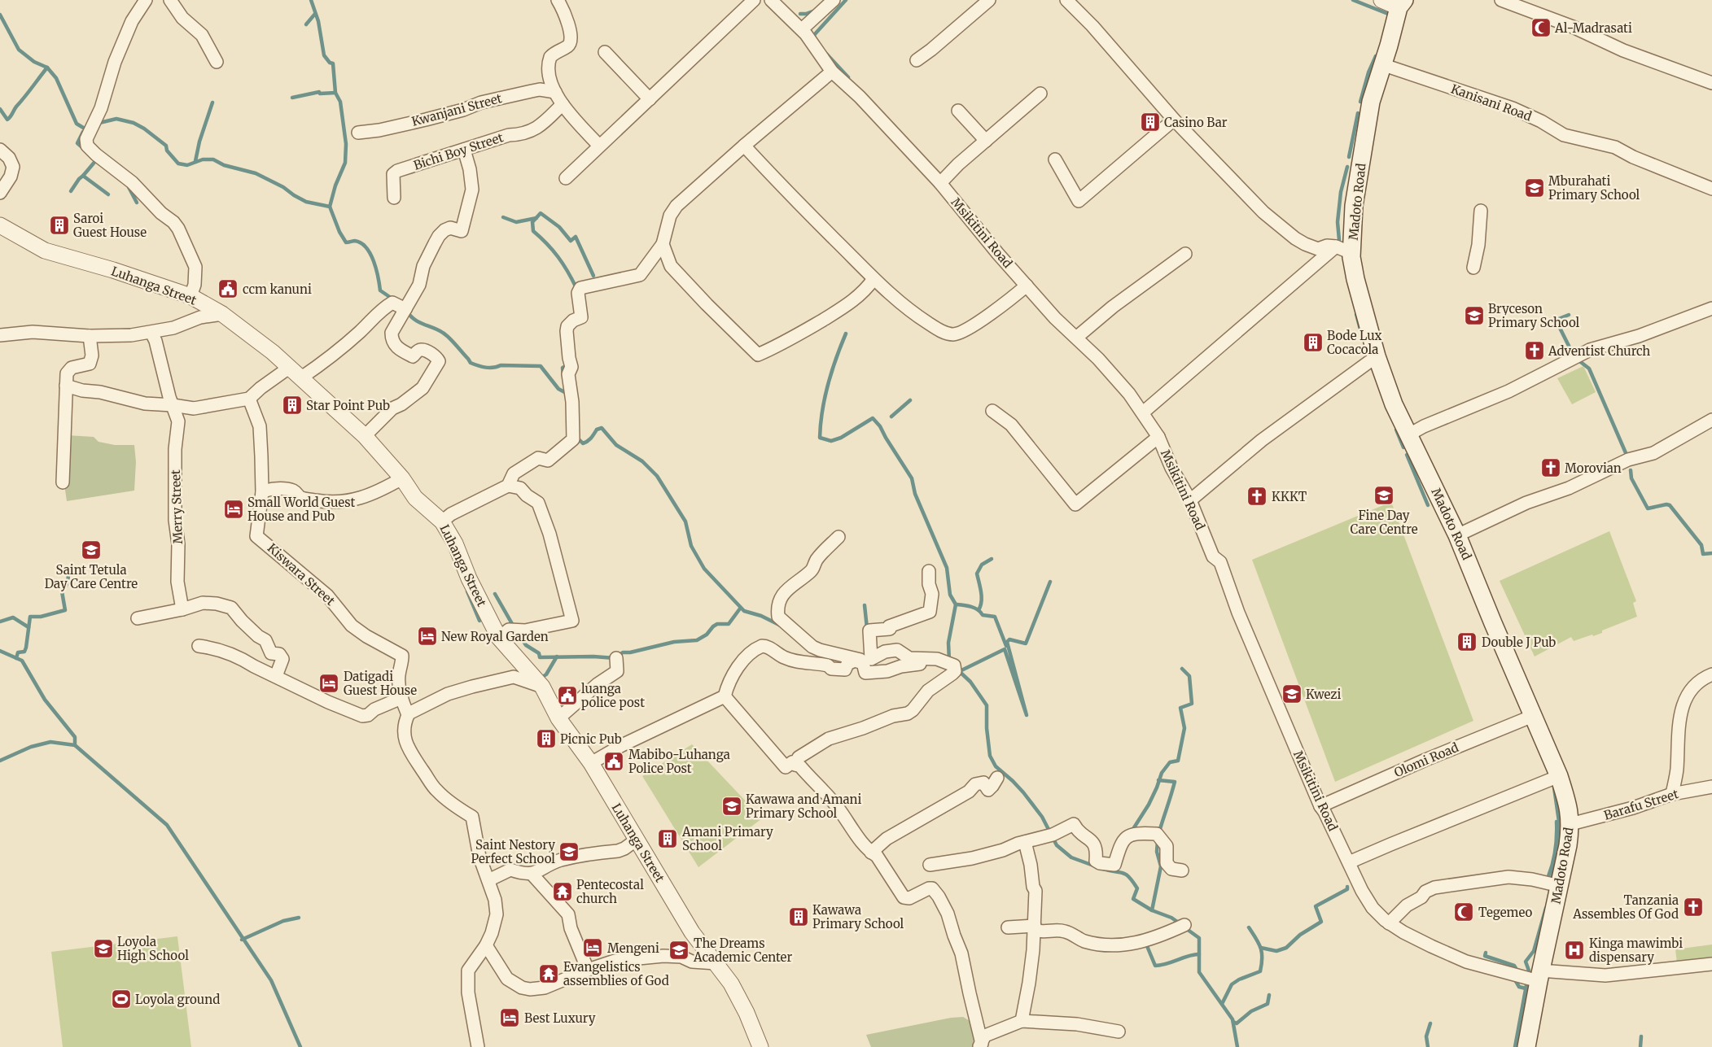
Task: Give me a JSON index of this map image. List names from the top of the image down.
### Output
{
  "streets": {
    "main road": ["Madoto Road"],
    "street": [
      "Kanisani Road",
      "Kwanjani Street",
      "Bichi Boy Street",
      "Msikitini Road",
      "Luhanga Street",
      "Merry Street",
      "Kiswara Street",
      "Olomi Road",
      "Barafu Street"
    ]
  },
  "crossings": [
    ["Kanisani Road", "Madoto Road"],
    ["Madoto Road", "Msikitini Road"],
    ["Madoto Road", "Olomi Road"],
    ["Madoto Road", "Barafu Street"],
    ["Msikitini Road", "Olomi Road"]
  ],
  "places": {
    "mosque": ["Al-Madrasati", "Tegemeo"],
    "building": [
      "Casino Bar",
      "Saroi Guest House",
      "Bode Lux Cocacola",
      "Star Point Pub",
      "Double J Pub",
      "Picnic Pub",
      "Amani Primary School",
      "Kawawa Primary School"
    ],
    "school or university": [
      "Mburahati Primary School",
      "Bryceson Primary School",
      "Fine Day Care Centre",
      "Saint Tetula Day Care Centre",
      "Kwezi",
      "Kawawa and Amani Primary School",
      "Saint Nestory Perfect School",
      "Loyola High School",
      "The Dreams Academic Center"
    ],
    "public building": ["ccm kanuni", "luanga police post", "Mabibo-Luhanga Police Post"],
    "church": [
      "Adventist Church",
      "Morovian",
      "KKKT",
      "Tanzania Assembles Of God"
    ],
    "hotel": [
      "Small World Guest House and Pub",
      "New Royal Garden",
      "Datigadi Guest House",
      "Mengeni",
      "Best Luxury"
    ],
    "temple": ["Pentecostal church", "Evangelistics assemblies of God"],
    "hospital": ["Kinga mawimbi dispensary"],
    "sports": ["Loyola ground"]
  }
}
